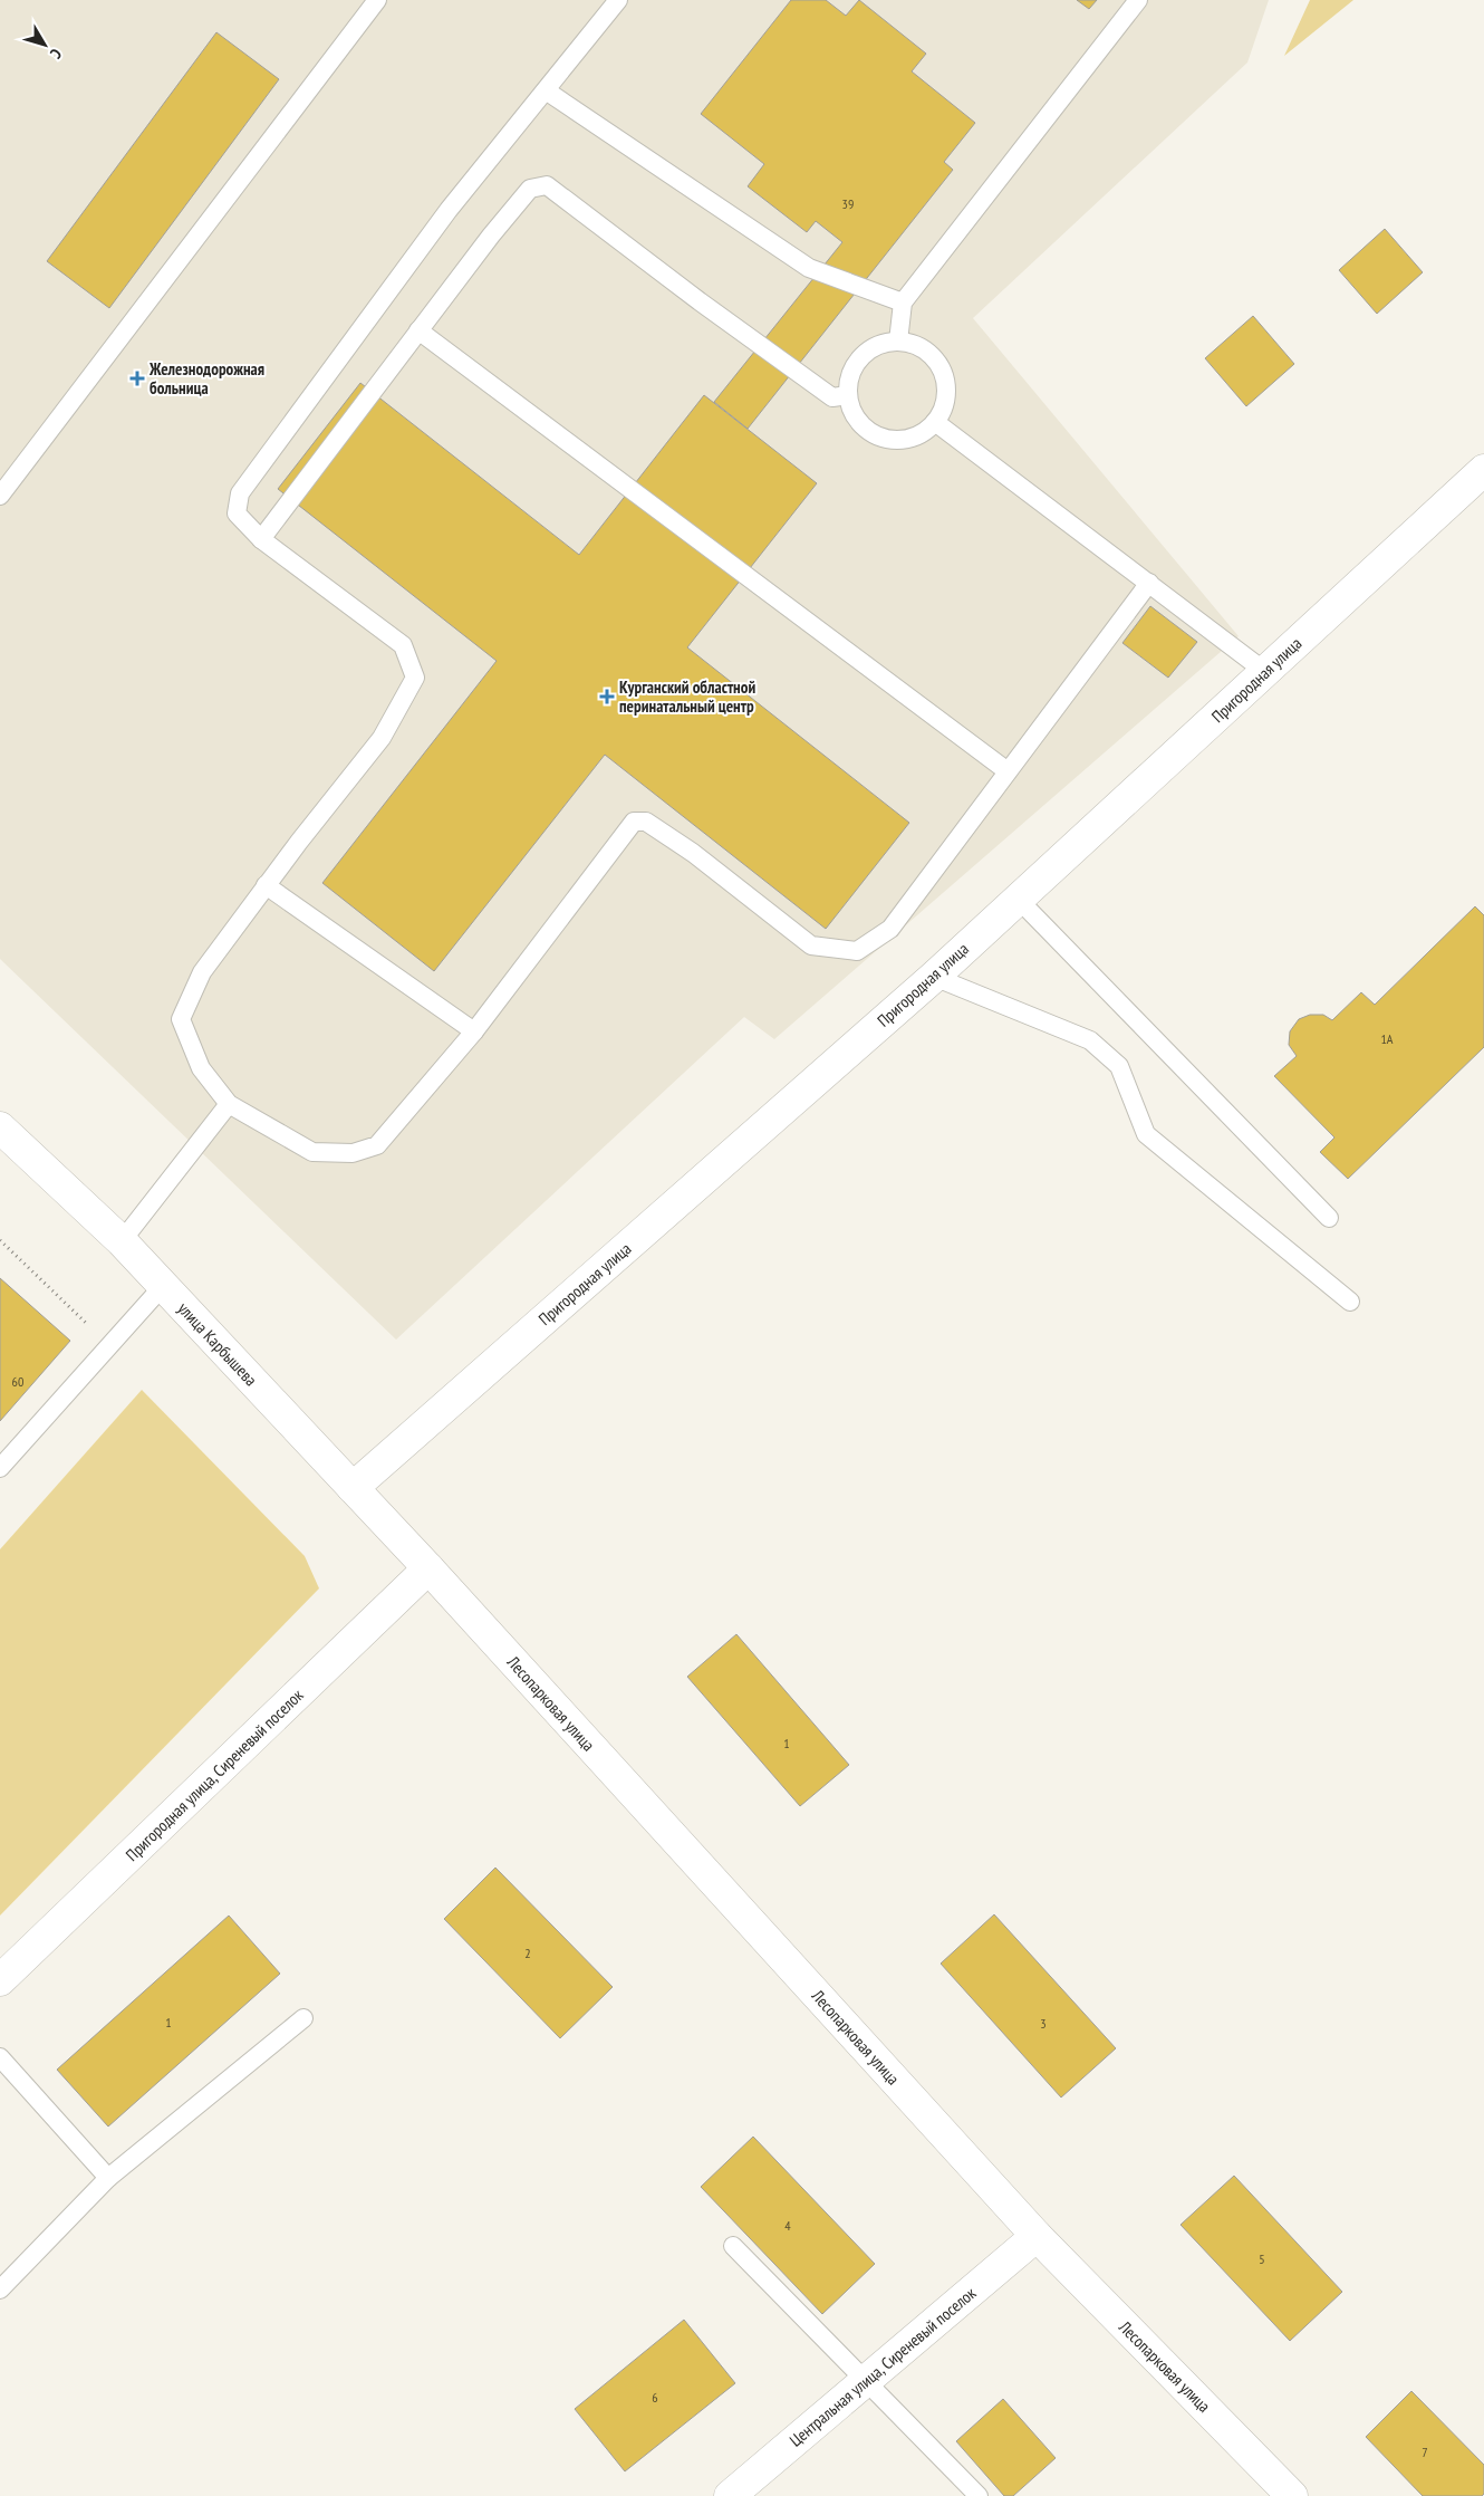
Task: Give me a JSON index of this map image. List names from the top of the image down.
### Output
{
  "streets": {
    "street": [
      "Пригородная улица",
      "улица Карбышева",
      "Лесопарковая улица",
      "Пригородная улица, Сиреневый поселок",
      "Центральная улица, Сиреневый поселок"
    ]
  },
  "crossings": [
    ["Пригородная улица", "улица Карбышева"],
    ["улица Карбышева", "Лесопарковая улица"],
    ["улица Карбышева", "Пригородная улица, Сиреневый поселок"],
    ["Лесопарковая улица", "Пригородная улица, Сиреневый поселок"],
    ["Лесопарковая улица", "Центральная улица, Сиреневый поселок"]
  ],
  "places": {
    "health": ["Железнодорожная больница", "Курганский областной перинатальный центр"]
  },
  "house_numbers": [
    "39",
    "1А",
    "60",
    "1",
    "2",
    "1",
    "3",
    "4",
    "5",
    "6",
    "7"
  ],
  "north": "bottom right"
}
